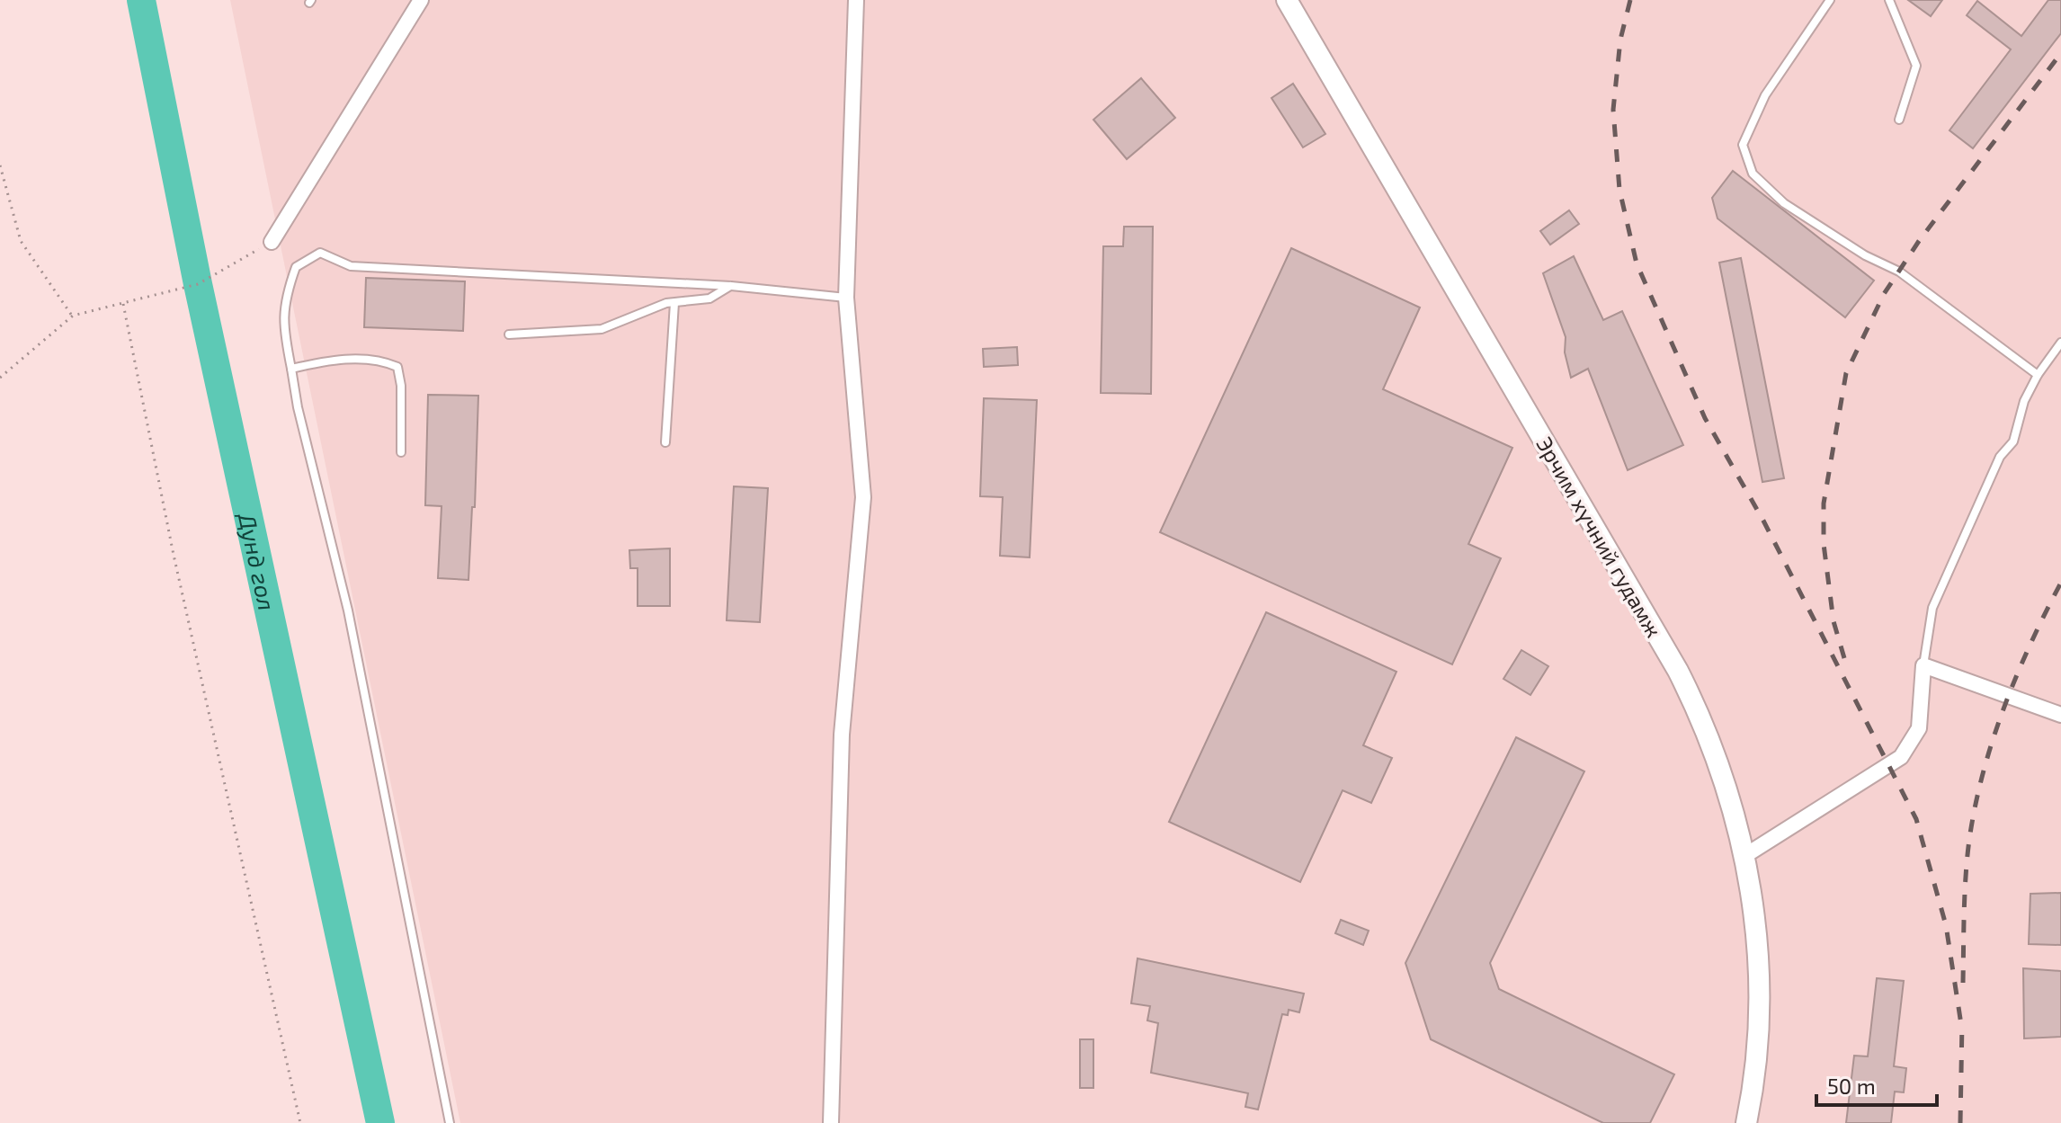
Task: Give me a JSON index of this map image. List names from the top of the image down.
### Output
{
  "streets": {
    "main road": ["Эрчим хүчний гудамж"]
  },
  "water": ["Дунд гол"],
  "scale_bar": "50 m"
}
